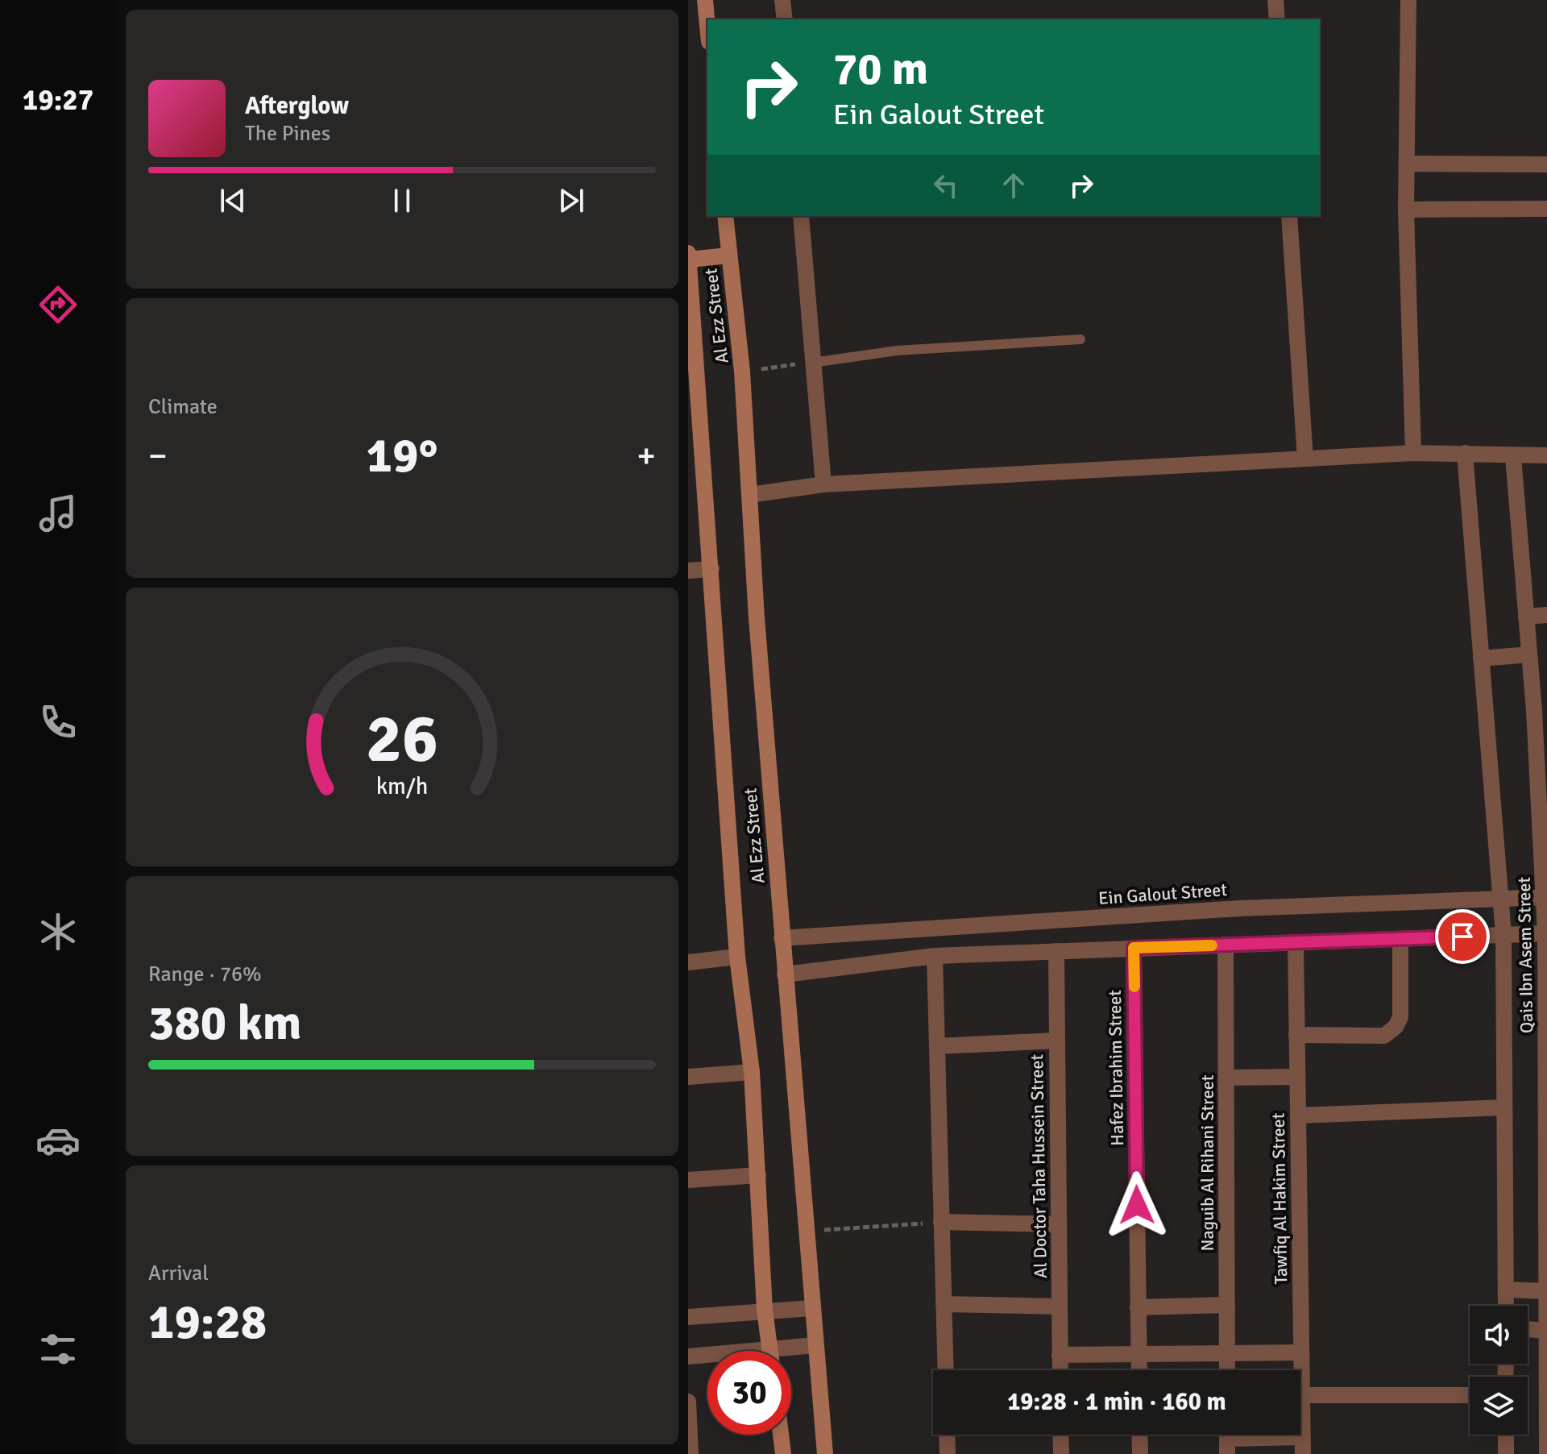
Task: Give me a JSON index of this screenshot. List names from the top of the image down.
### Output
{
  "streets": {
    "main road": ["Al Ezz Street"],
    "street": [
      "Ein Galout Street",
      "Qais Ibn Asem Street",
      "Hafez Ibrahim Street",
      "Naguib Al Rihani Street",
      "Al Doctor Taha Hussein Street",
      "Tawfiq Al Hakim Street"
    ]
  },
  "crossings": [
    ["Al Ezz Street", "Ein Galout Street"],
    ["Ein Galout Street", "Qais Ibn Asem Street"]
  ],
  "page": {
    "tabs": "19:27",
    "turn": ["70 m", "Ein Galout Street"],
    "song": ["Afterglow", "The Pines"],
    "tile": [
      "Climate",
      ["Range · 76%", "380 km"],
      ["Arrival", "19:28"]
    ],
    "heat": ["−", "19°", "+"],
    "limit": "30",
    "trip": "19:28 · 1 min · 160 m",
    "gauge": ["26", "km/h"]
  }
}
